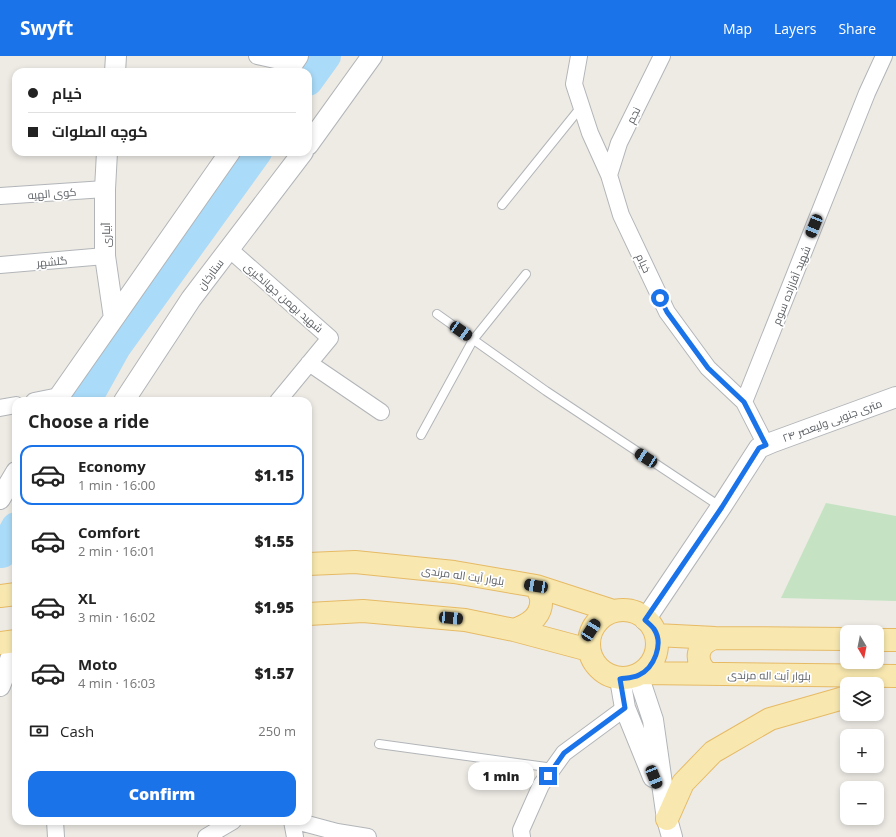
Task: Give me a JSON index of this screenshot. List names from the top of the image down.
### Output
{
  "streets": {
    "main road": ["بلوار آیت اله مرندی"],
    "street": [
      "نجم",
      "کوی الهیه",
      "آبیاری",
      "گلشهر",
      "خیام",
      "ستارخان",
      "شهید آقازاده سوم",
      "شهید بهمن جهانگیری",
      "۲۴ متری جنوبی ولیعصر"
    ]
  },
  "crossings": [
    ["نجم", "خیام"],
    ["کوی الهیه", "آبیاری"],
    ["آبیاری", "گلشهر"],
    ["خیام", "شهید آقازاده سوم"],
    ["خیام", "۲۴ متری جنوبی ولیعصر"],
    ["ستارخان", "شهید بهمن جهانگیری"],
    ["۲۴ متری جنوبی ولیعصر", "بلوار آیت اله مرندی"]
  ],
  "north": "bottom",
  "page": {
    "header": "Swyft",
    "nav": ["Map", "Layers", "Share"],
    "banner": ["خیام", "کوچه الصلوات"],
    "heading": "Choose a ride",
    "list": [
      {
        "name": "Economy",
        "note": "1 min · 16:00",
        "value": "$1.15"
      },
      {
        "name": "Comfort",
        "note": "2 min · 16:01",
        "value": "$1.55"
      },
      {
        "name": "XL",
        "note": "3 min · 16:02",
        "value": "$1.95"
      },
      {
        "name": "Moto",
        "note": "4 min · 16:03",
        "value": "$1.57"
      }
    ],
    "map_buttons": ["+", "−"],
    "pay": ["Cash", "250 m"],
    "bubble": "1 min",
    "buttons": "Confirm"
  }
}
